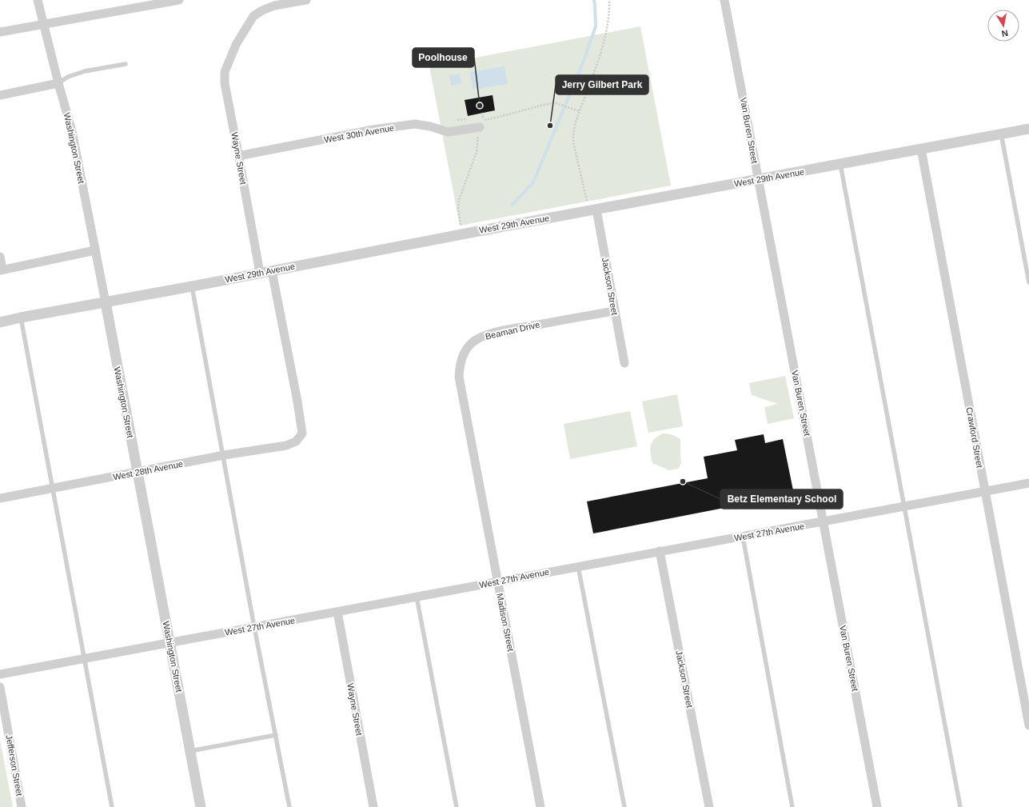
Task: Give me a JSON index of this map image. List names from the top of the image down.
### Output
{
  "streets": {
    "street": [
      "Van Buren Street",
      "West 30th Avenue",
      "Washington Street",
      "Wayne Street",
      "West 29th Avenue",
      "Jackson Street",
      "Beaman Drive",
      "Crawford Street",
      "West 28th Avenue",
      "West 27th Avenue",
      "Madison Street",
      "Jefferson Street"
    ]
  },
  "crossings": [
    ["Van Buren Street", "West 29th Avenue"],
    ["Van Buren Street", "West 27th Avenue"],
    ["West 30th Avenue", "Wayne Street"],
    ["Washington Street", "West 29th Avenue"],
    ["Washington Street", "West 28th Avenue"],
    ["Washington Street", "West 27th Avenue"],
    ["Wayne Street", "West 29th Avenue"],
    ["Wayne Street", "West 27th Avenue"],
    ["West 29th Avenue", "Jackson Street"],
    ["West 29th Avenue", "Crawford Street"],
    ["West 29th Avenue", "West 28th Avenue"],
    ["Jackson Street", "Beaman Drive"],
    ["Jackson Street", "West 27th Avenue"],
    ["Beaman Drive", "Madison Street"],
    ["Crawford Street", "West 27th Avenue"],
    ["West 27th Avenue", "Madison Street"]
  ],
  "places": ["Poolhouse", "Jerry Gilbert Park", "Betz Elementary School"],
  "north": "bottom"
}
